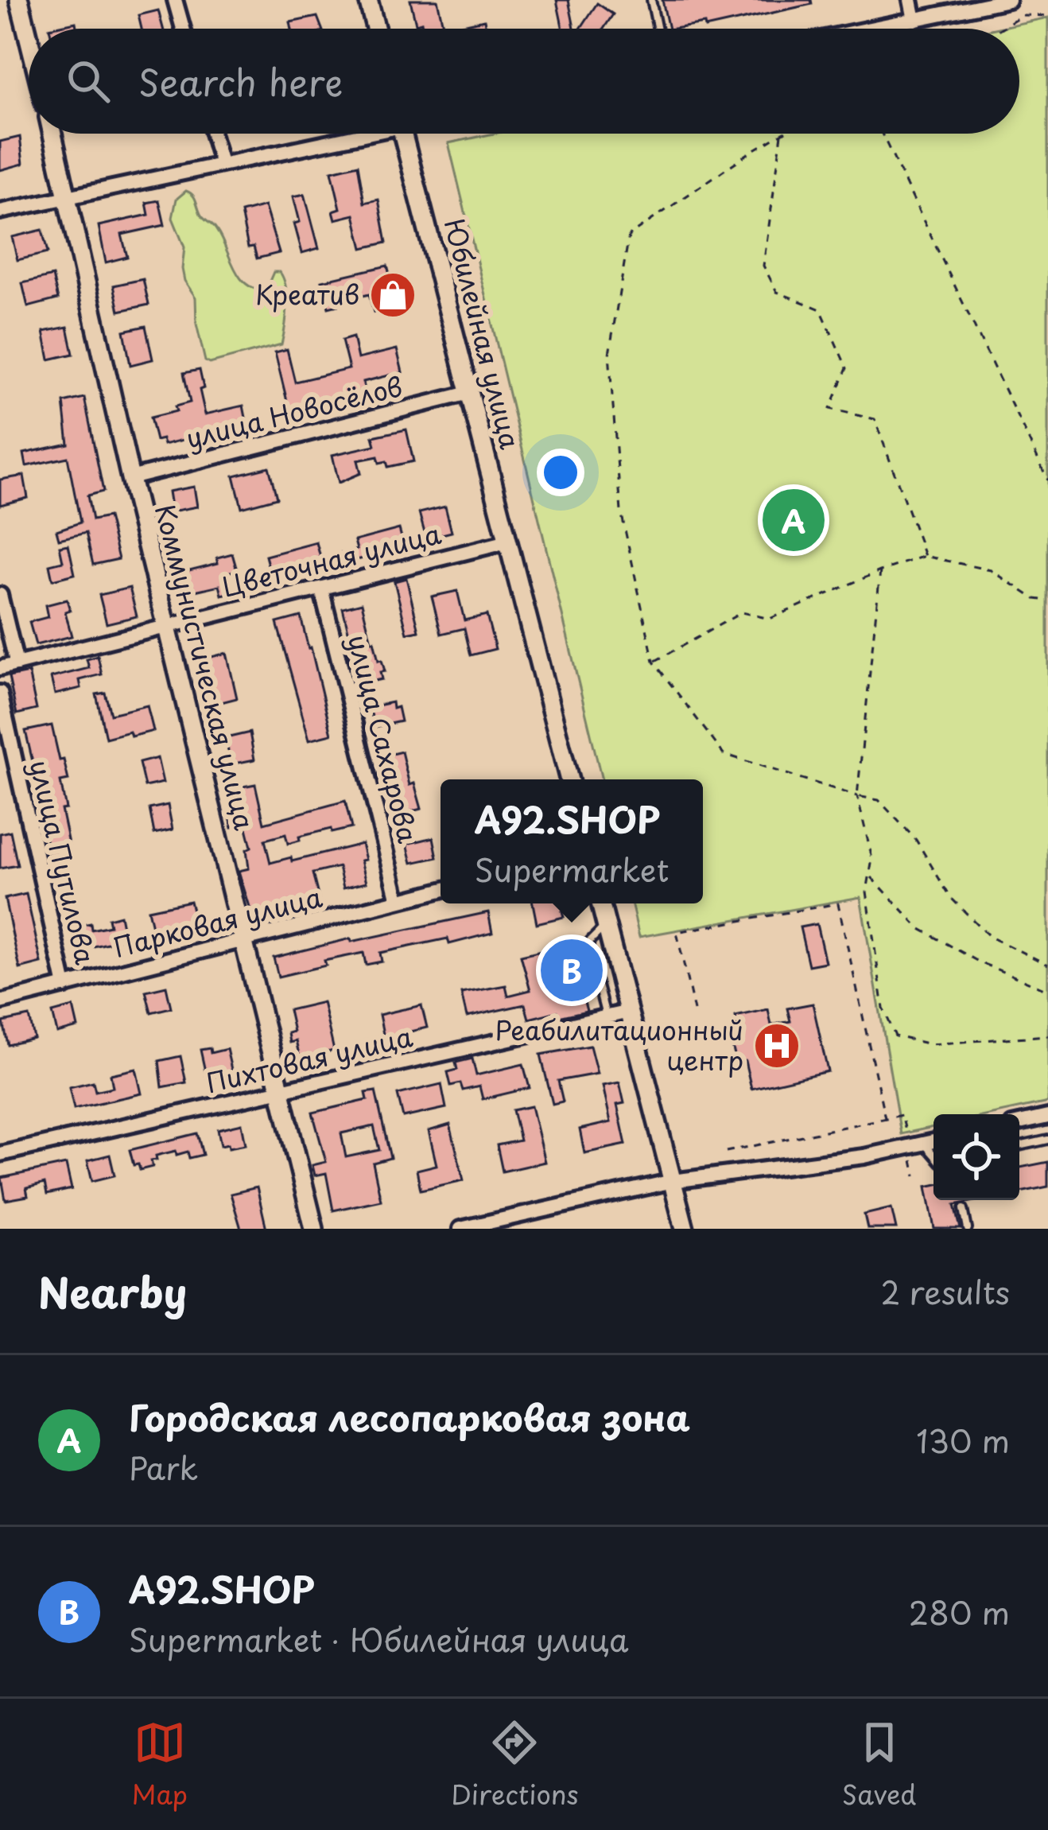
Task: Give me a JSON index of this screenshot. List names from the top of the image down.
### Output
{
  "streets": {
    "street": [
      "Юбилейная улица",
      "улица Новосёлов",
      "Цветочная улица",
      "Коммунистическая улица",
      "улица Сахарова",
      "улица Путилова",
      "Парковая улица",
      "Пихтовая улица"
    ]
  },
  "crossings": [
    ["Юбилейная улица", "улица Новосёлов"],
    ["Юбилейная улица", "Цветочная улица"],
    ["улица Новосёлов", "Коммунистическая улица"],
    ["Цветочная улица", "Коммунистическая улица"],
    ["Цветочная улица", "улица Сахарова"],
    ["Коммунистическая улица", "Парковая улица"],
    ["Коммунистическая улица", "Пихтовая улица"],
    ["улица Сахарова", "Парковая улица"],
    ["улица Путилова", "Парковая улица"]
  ],
  "places": {
    "shop": ["Креатив"],
    "hospital": ["Реабилитационный центр"]
  },
  "page": {
    "search": "Search here",
    "pins": ["A", "B"],
    "popup": ["A92.SHOP", "Supermarket"],
    "heading": ["Nearby", "2 results"],
    "list": [
      {
        "mark": "A",
        "name": "Городская лесопарковая зона",
        "note": "Park",
        "value": "130 m"
      },
      {
        "mark": "B",
        "name": "A92.SHOP",
        "note": "Supermarket · Юбилейная улица",
        "value": "280 m"
      }
    ],
    "nav": ["Map", "Directions", "Saved"]
  }
}
